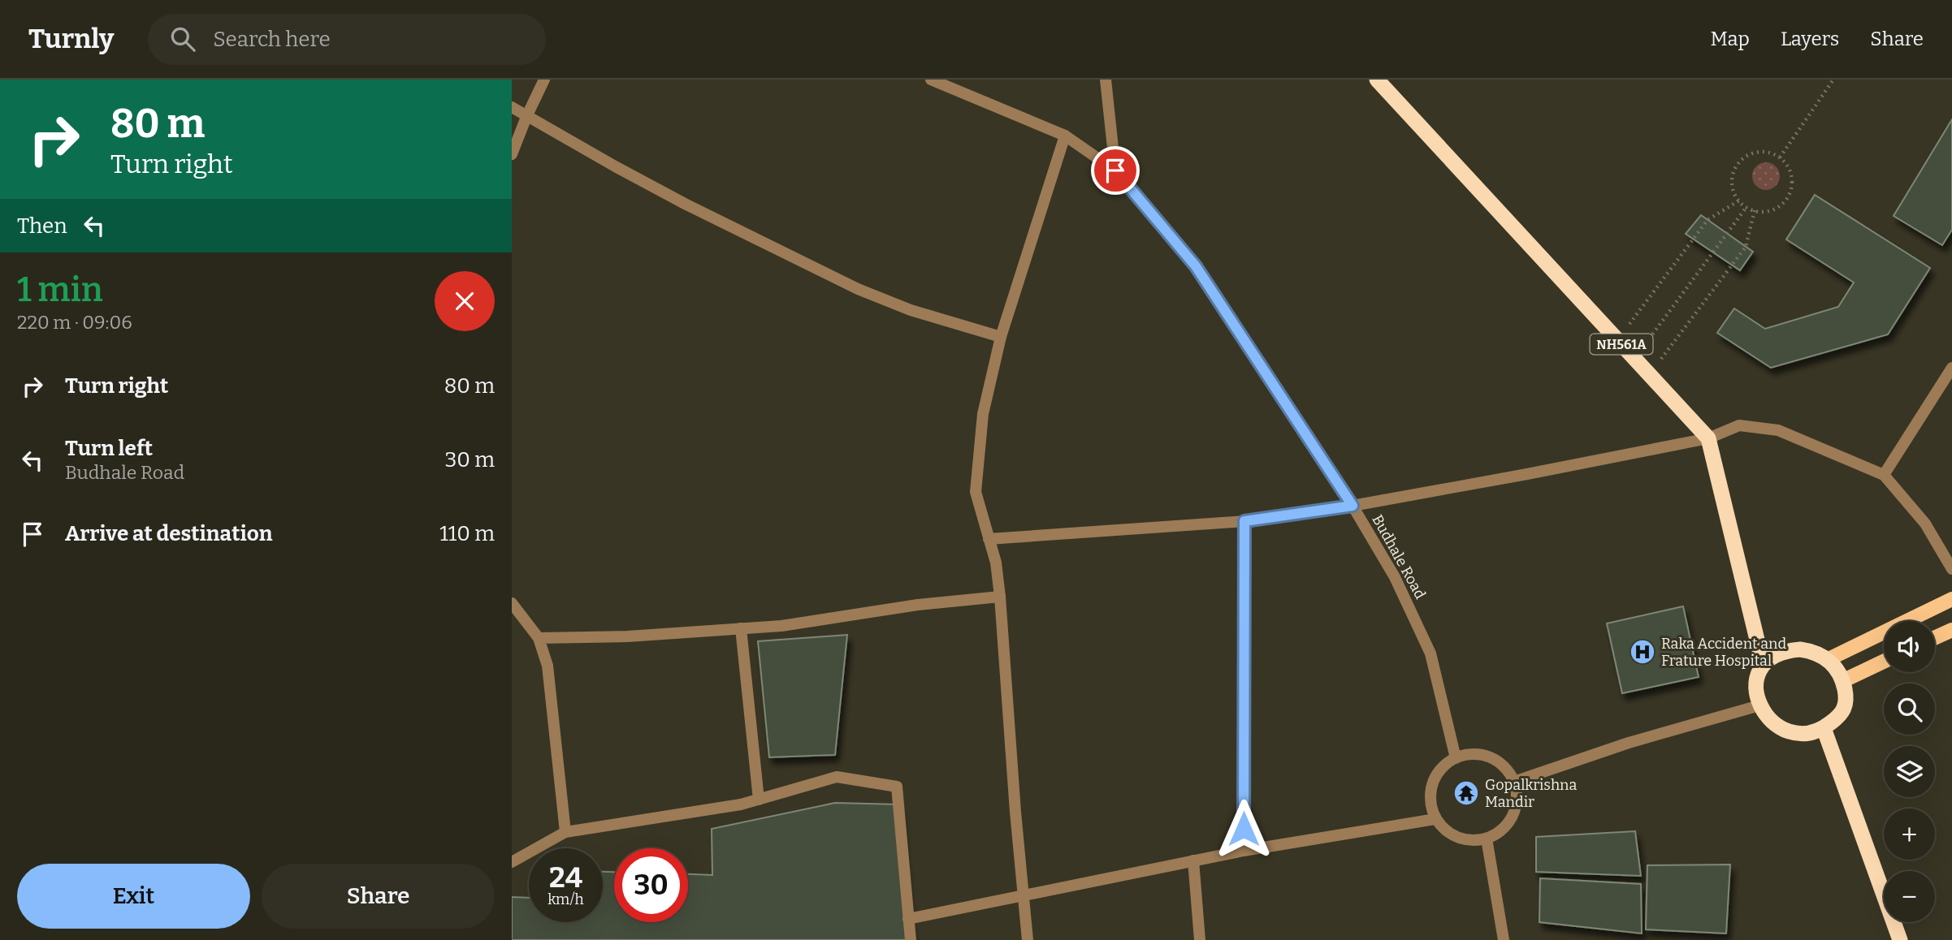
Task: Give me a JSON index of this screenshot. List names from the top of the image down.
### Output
{
  "streets": {
    "highway": ["NH561A"],
    "street": ["Budhale Road"]
  },
  "places": {
    "hospital": ["Raka Accident and Frature Hospital"],
    "temple": ["Gopalkrishna Mandir"]
  },
  "page": {
    "header": "Turnly",
    "search": "Search here",
    "nav": ["Map", "Layers", "Share"],
    "turn": ["80 m", "Turn right"],
    "then": "Then",
    "heading": ["1 min", "220 m · 09:06"],
    "list": [
      {
        "name": "Turn right",
        "value": "80 m"
      },
      {
        "name": "Turn left",
        "note": "Budhale Road",
        "value": "30 m"
      },
      {
        "name": "Arrive at destination",
        "value": "110 m"
      }
    ],
    "map_buttons": ["+", "−"],
    "speed": "24 km/h",
    "limit": "30",
    "buttons": ["Exit", "Share"]
  }
}
